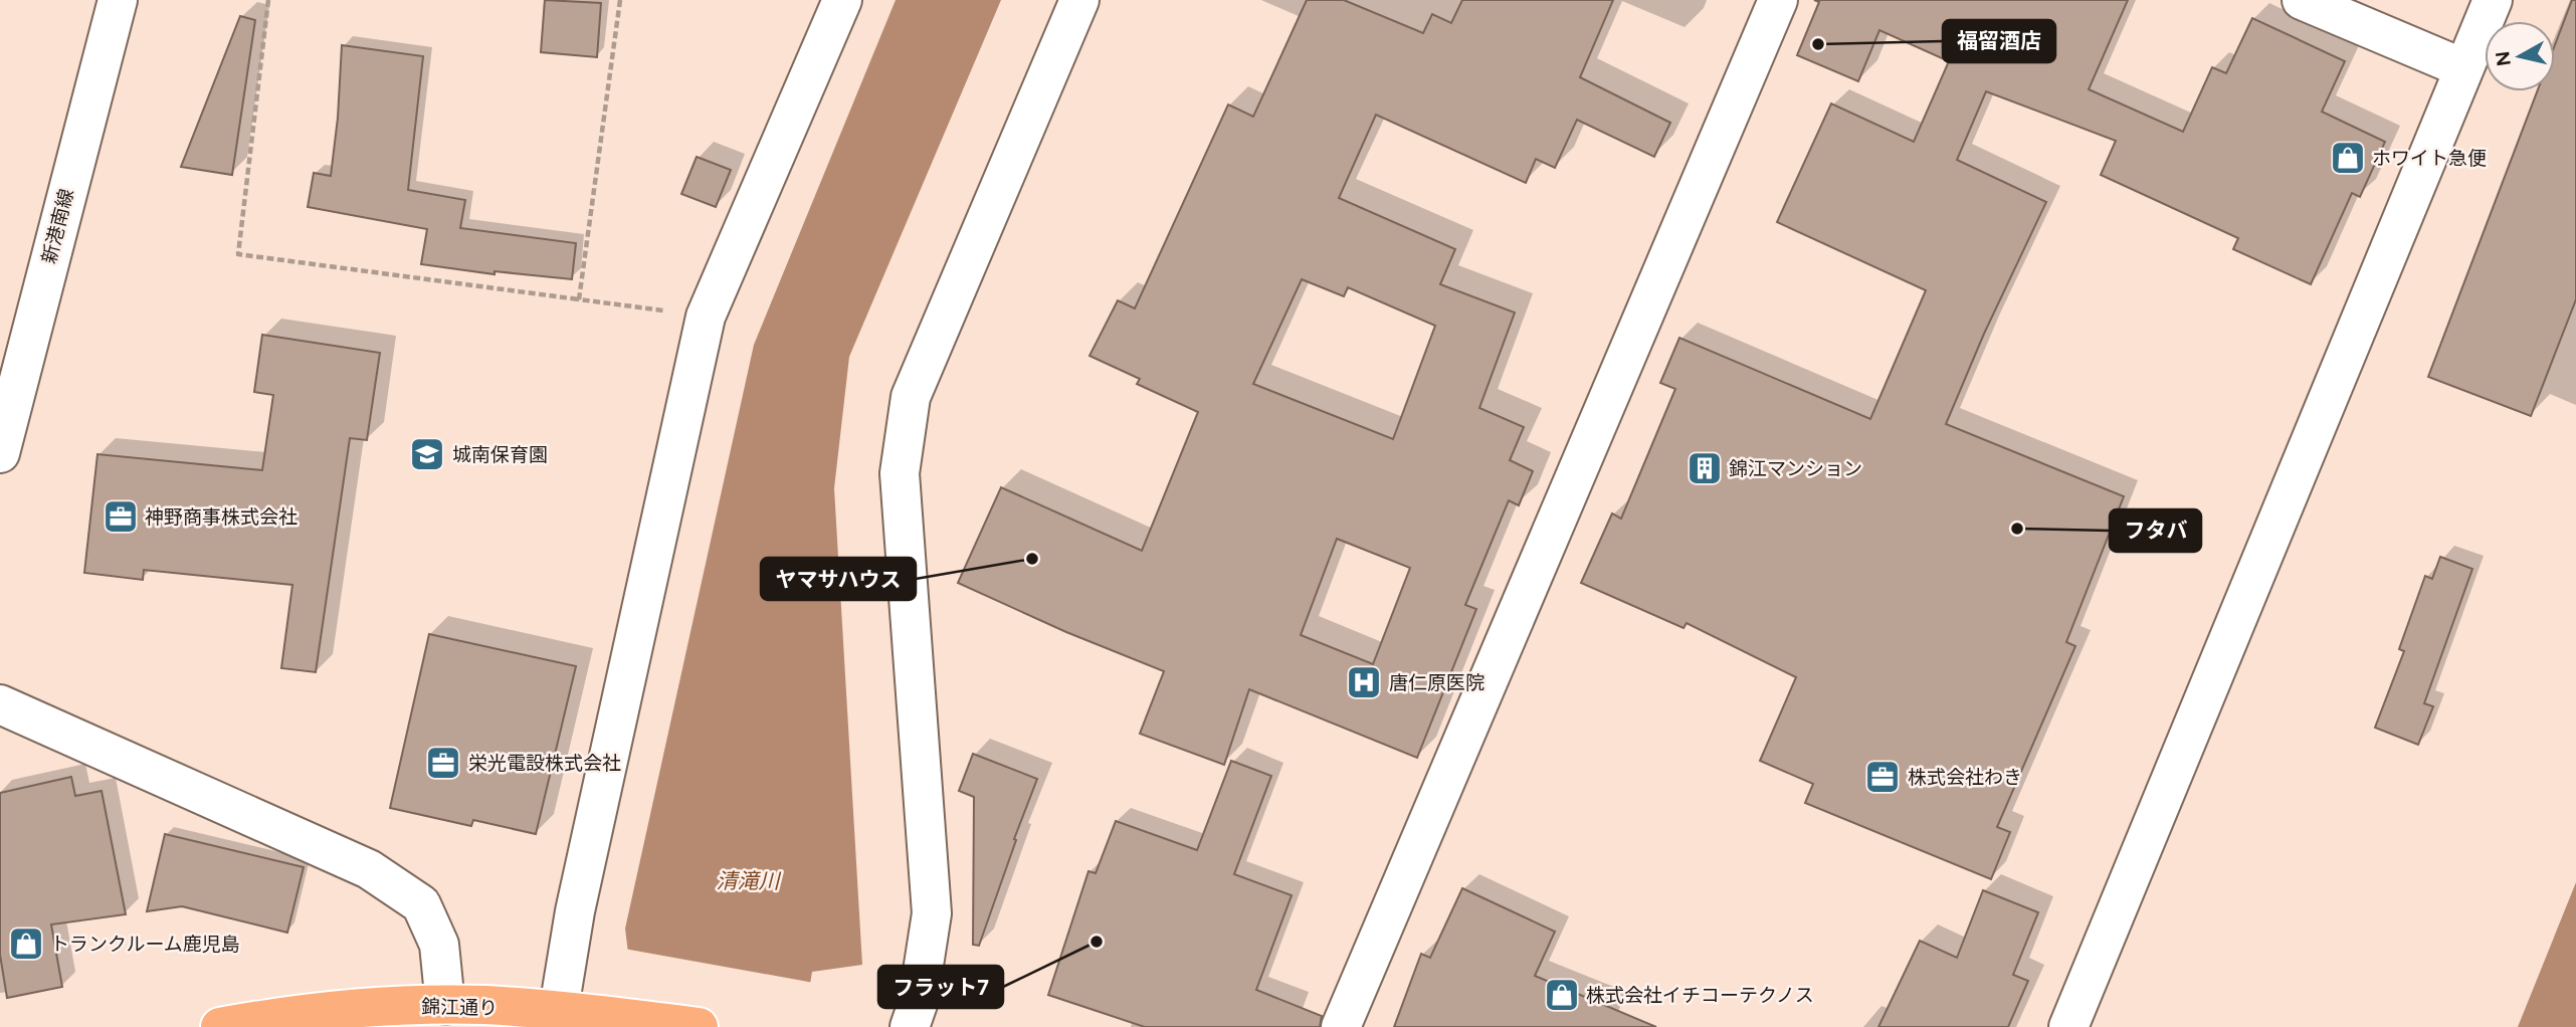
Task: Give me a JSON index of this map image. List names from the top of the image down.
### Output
{
  "streets": {
    "highway": ["錦江通り"],
    "street": ["新港南線"]
  },
  "water": ["清滝川"],
  "places": {
    "other": [
      "福留酒店",
      "フタバ",
      "ヤマサハウス",
      "フラット7"
    ],
    "shop": ["ホワイト急便", "トランクルーム鹿児島", "株式会社イチコーテクノス"],
    "school or university": ["城南保育園"],
    "building": ["錦江マンション"],
    "office": ["神野商事株式会社", "栄光電設株式会社", "株式会社わき"],
    "hospital": ["唐仁原医院"]
  },
  "north": "left"
}
